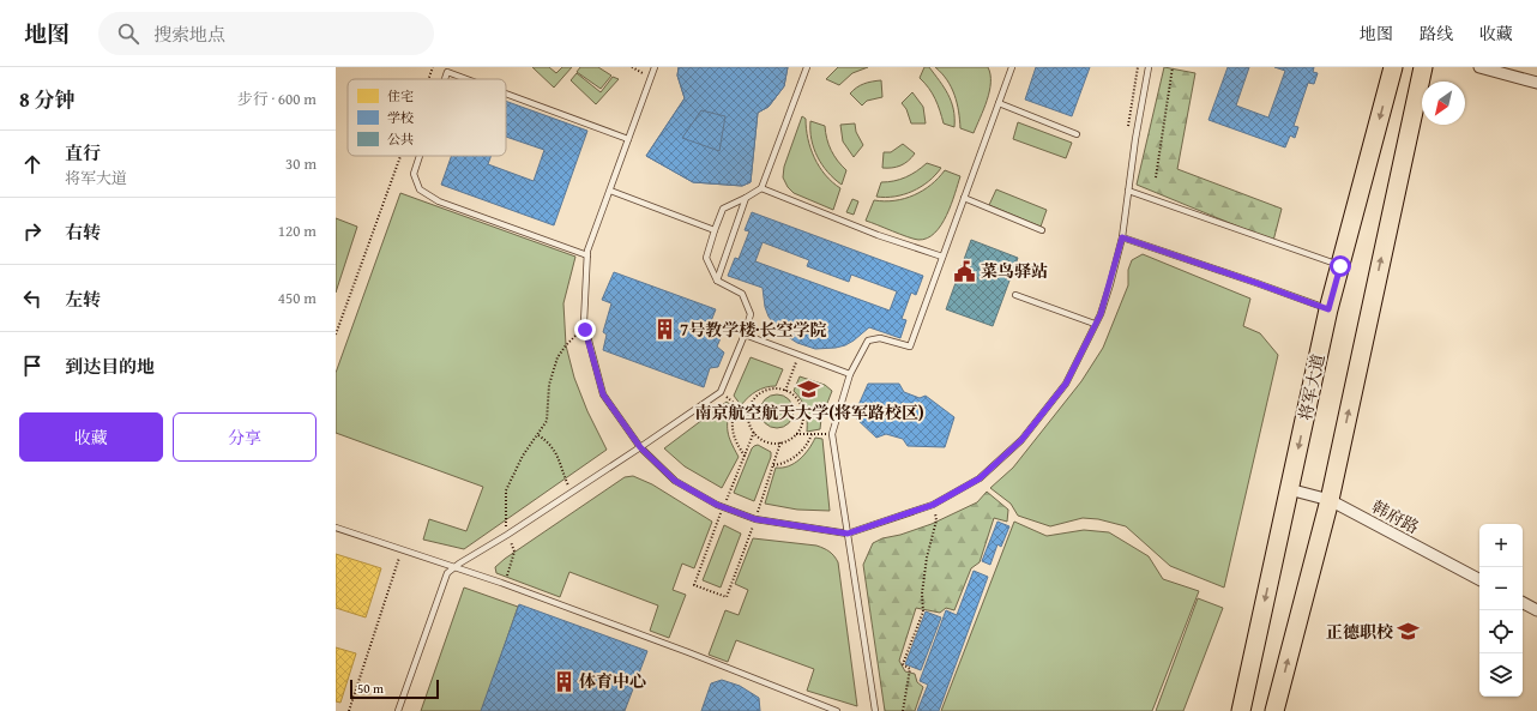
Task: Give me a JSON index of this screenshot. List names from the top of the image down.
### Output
{
  "streets": {
    "main road": ["将军大道"],
    "street": ["韩府路"]
  },
  "crossings": [
    ["将军大道", "韩府路"]
  ],
  "places": {
    "public building": ["菜鸟驿站"],
    "building": ["7号教学楼·长空学院", "体育中心"],
    "school or university": ["南京航空航天大学(将军路校区)", "正德职校"]
  },
  "legend": ["住宅", "学校", "公共"],
  "scale_bar": "50 m",
  "north": "bottom left",
  "page": {
    "header": "地图",
    "search": "搜索地点",
    "nav": ["地图", "路线", "收藏"],
    "heading": ["8 分钟", "步行 · 600 m"],
    "list": [
      ["直行", "将军大道", "30 m"],
      ["右转", "120 m"],
      ["左转", "450 m"],
      "到达目的地"
    ],
    "buttons": ["收藏", "分享"],
    "map_buttons": ["+", "−"],
    "scale": "50 m"
  }
}
